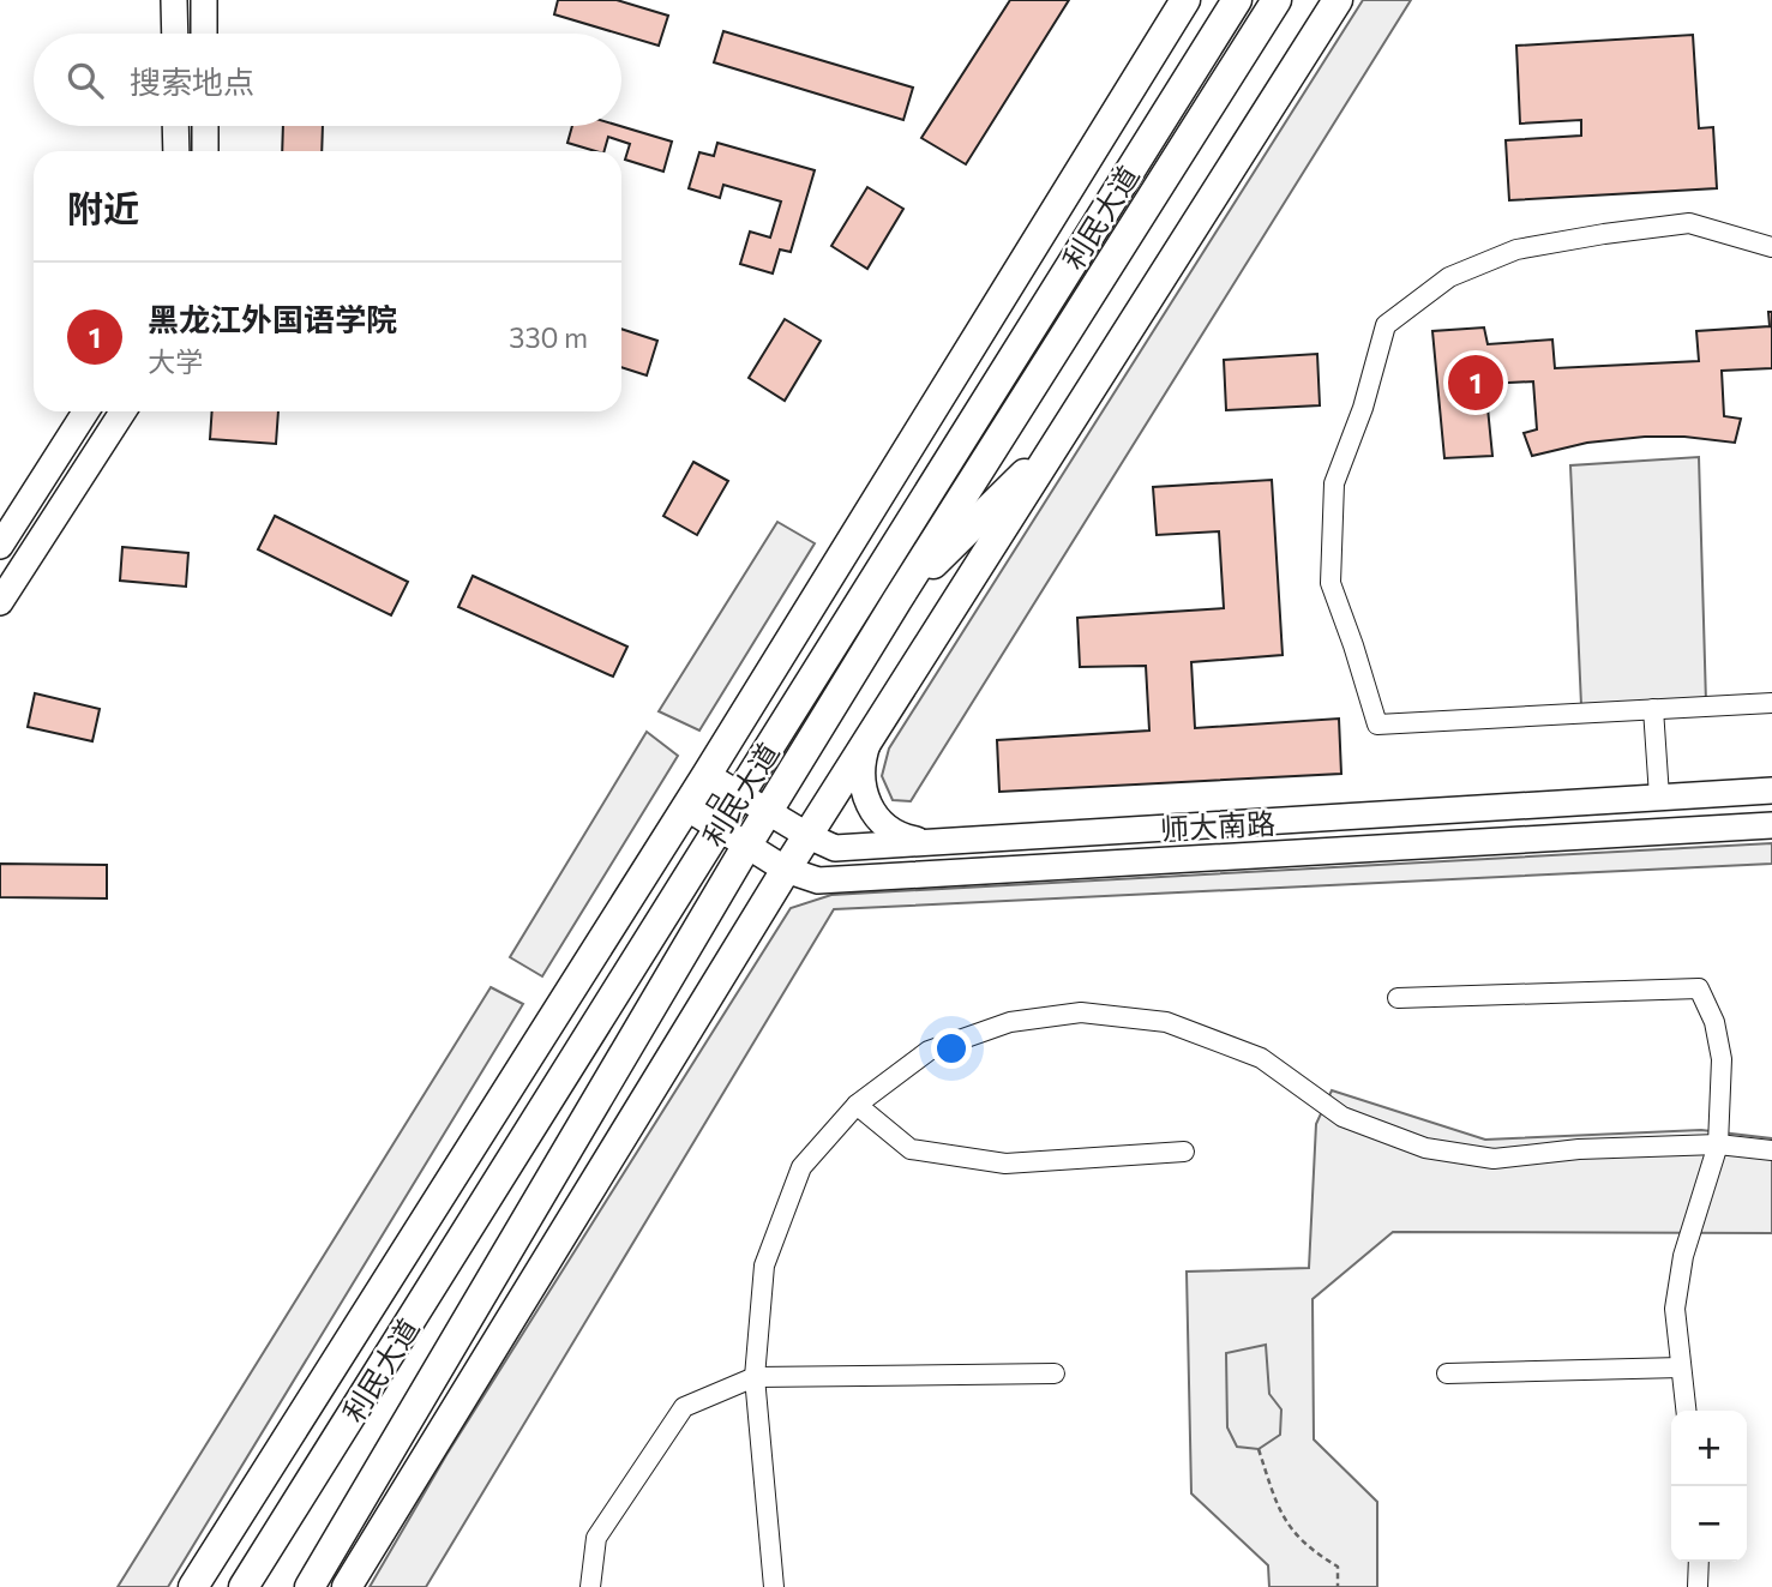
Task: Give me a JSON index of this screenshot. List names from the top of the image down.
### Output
{
  "streets": {
    "highway": ["利民大道"],
    "main road": ["师大南路"]
  },
  "crossings": [
    ["利民大道", "师大南路"]
  ],
  "page": {
    "search": "搜索地点",
    "heading": "附近",
    "list": [
      {
        "mark": "1",
        "name": "黑龙江外国语学院",
        "note": "大学",
        "value": "330 m"
      }
    ],
    "pins": "1",
    "map_buttons": ["+", "−"]
  }
}
